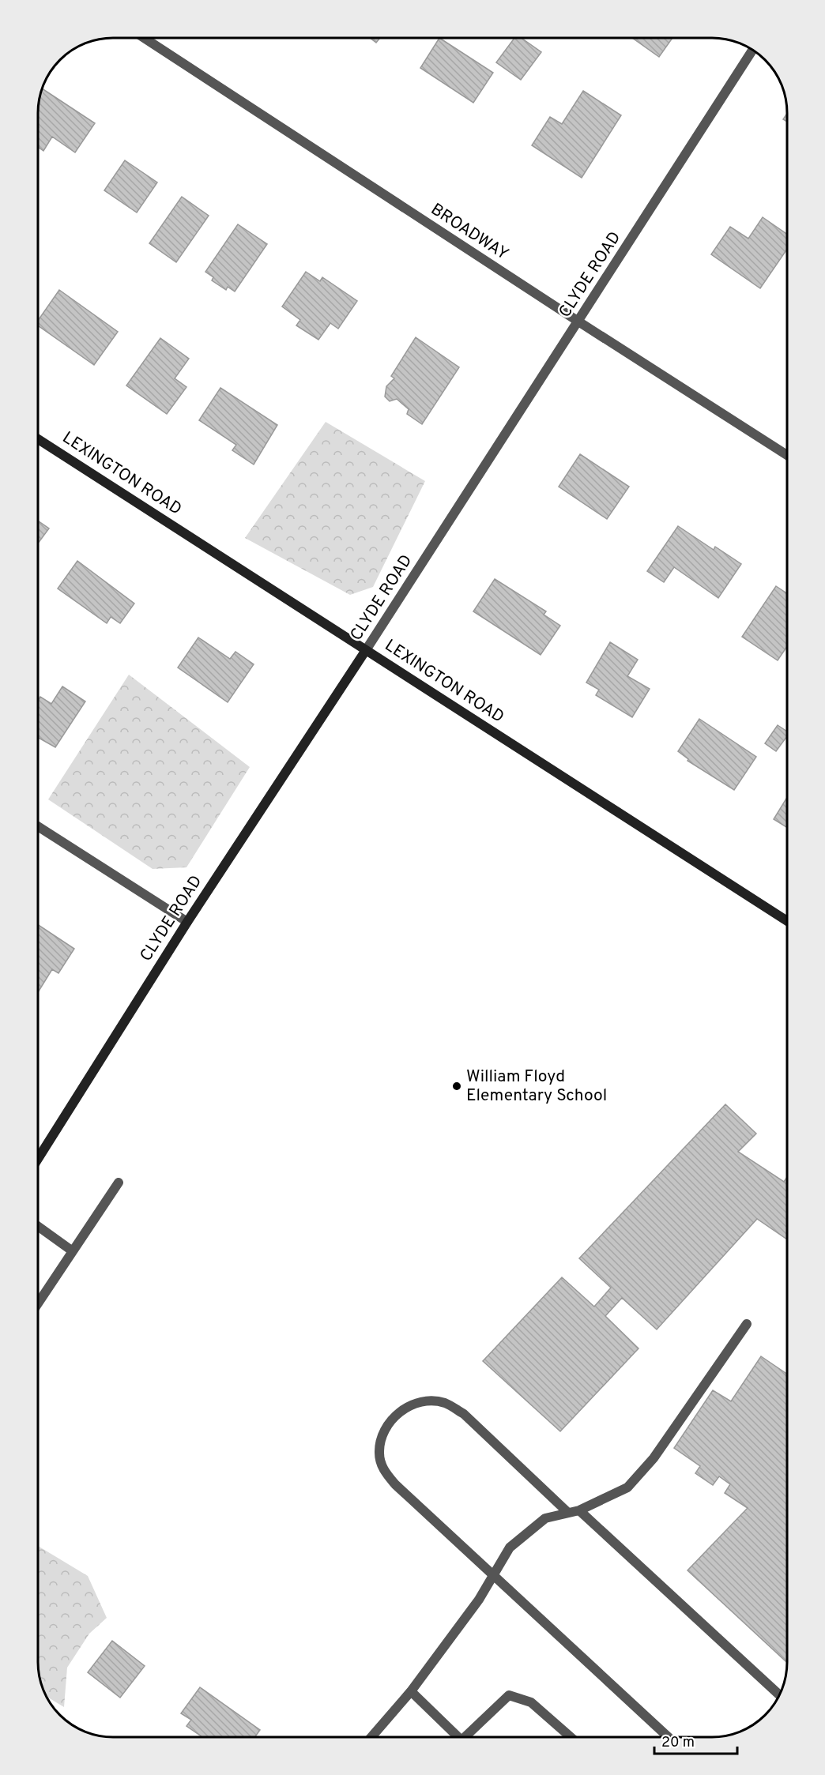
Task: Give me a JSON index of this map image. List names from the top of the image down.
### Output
{
  "streets": {
    "street": ["BROADWAY", "CLYDE ROAD", "LEXINGTON ROAD"]
  },
  "crossings": [
    ["BROADWAY", "CLYDE ROAD"],
    ["CLYDE ROAD", "LEXINGTON ROAD"]
  ],
  "places": ["William Floyd Elementary School"],
  "scale_bar": "20 m"
}
